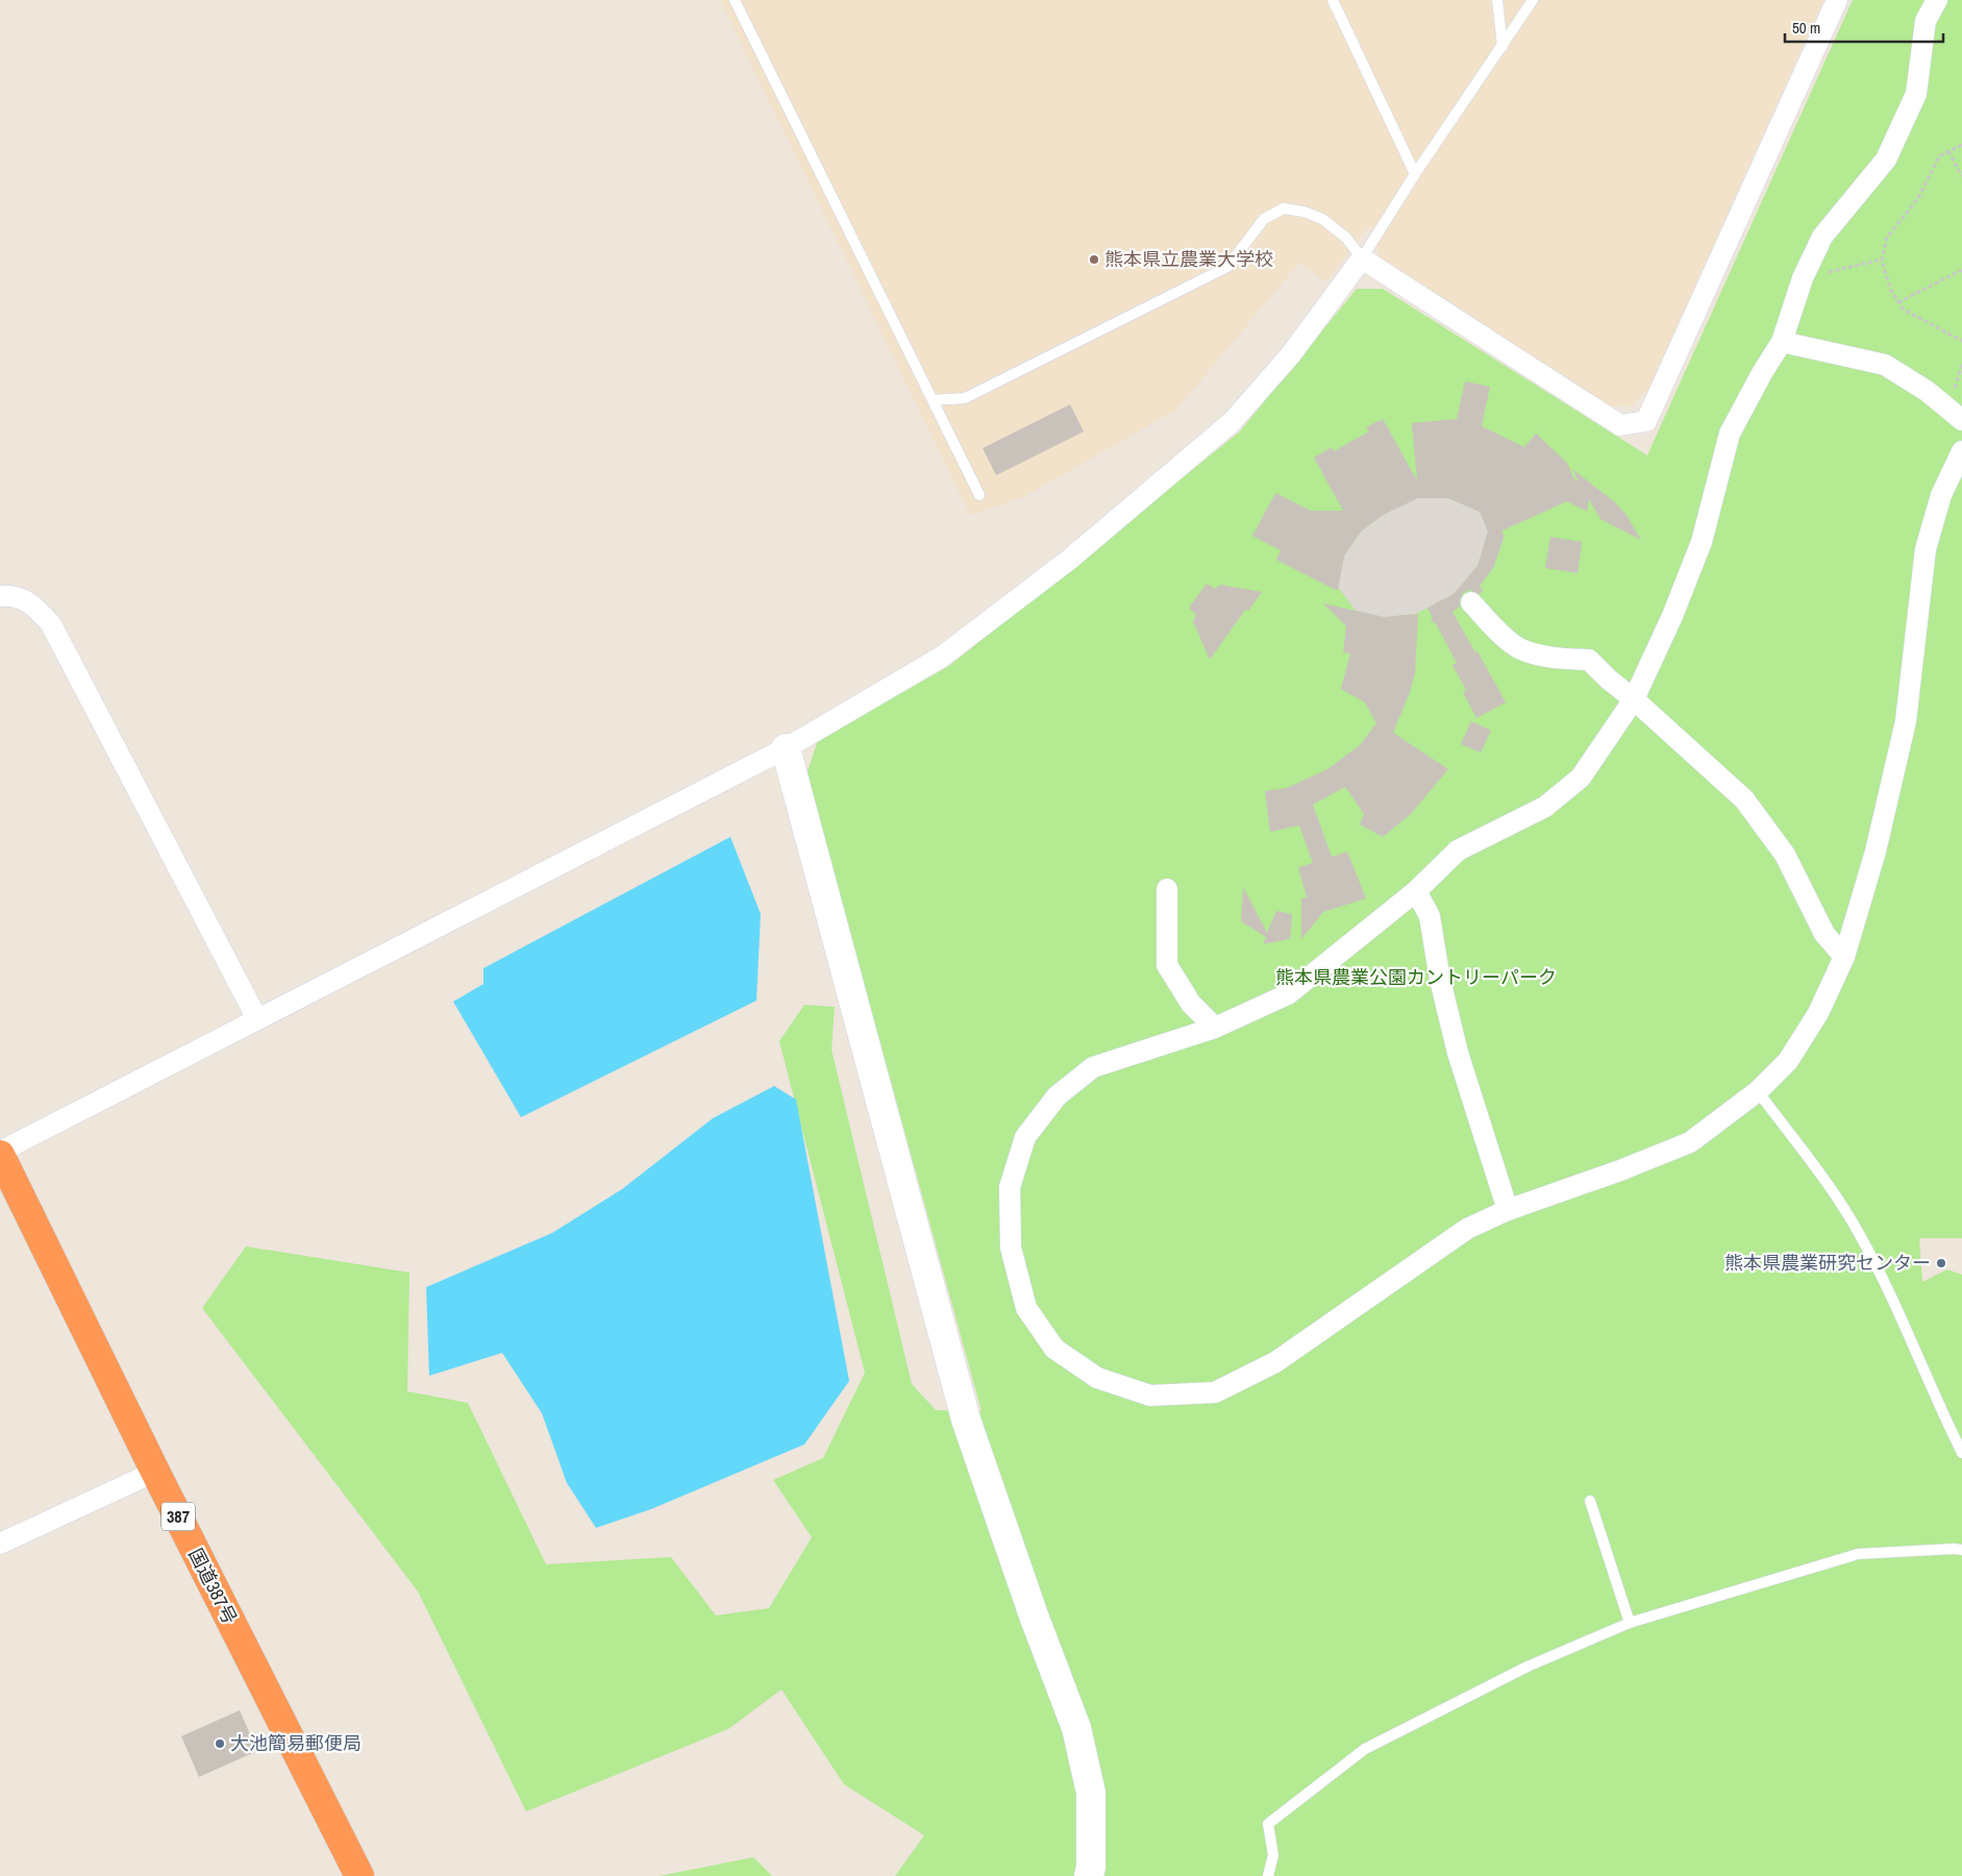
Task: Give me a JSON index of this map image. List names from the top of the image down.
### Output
{
  "streets": {
    "highway": ["387", "国道387号"]
  },
  "parks": ["熊本県農業公園カントリーパーク"],
  "places": ["熊本県立農業大学校", "熊本県農業研究センター", "大池簡易郵便局"],
  "scale_bar": "50 m"
}
